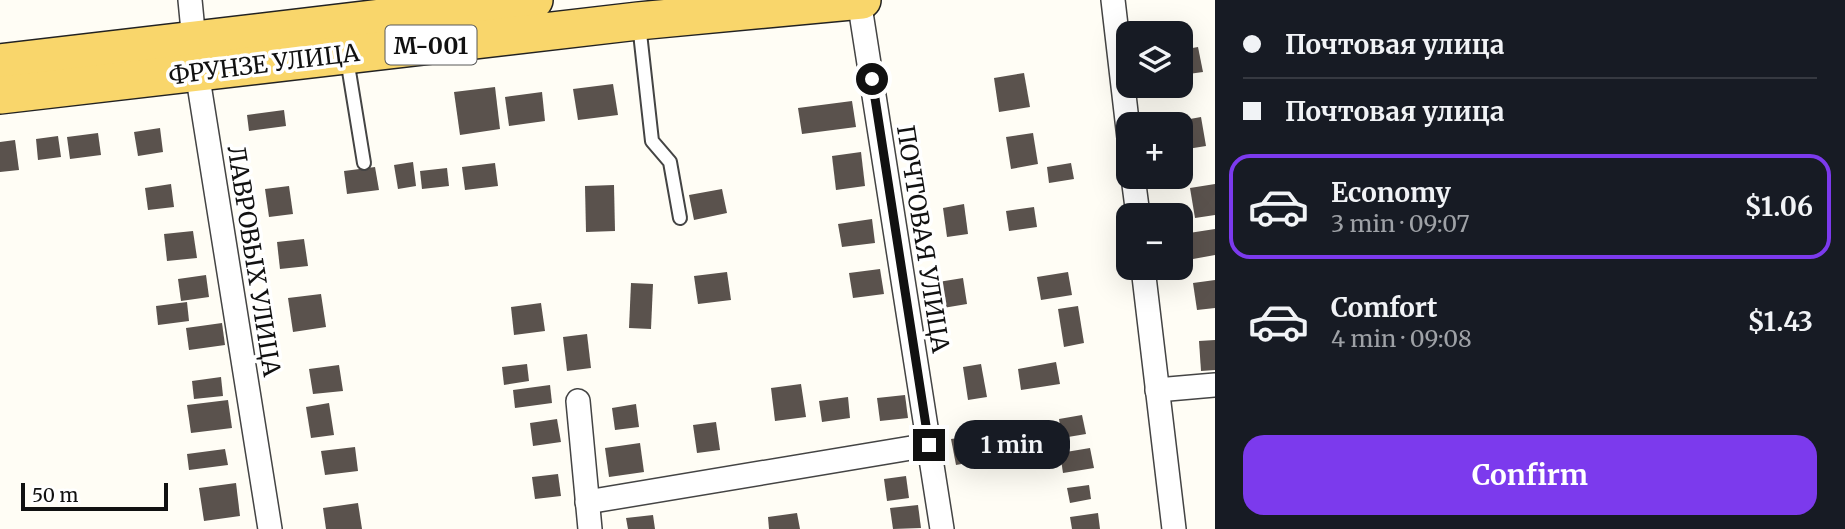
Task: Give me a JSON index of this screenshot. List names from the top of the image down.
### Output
{
  "streets": {
    "main road": ["M-001", "ФРУНЗЕ УЛИЦА"],
    "street": ["ПОЧТОВАЯ УЛИЦА", "ЛАВРОВЫХ УЛИЦА"]
  },
  "crossings": [
    ["ФРУНЗЕ УЛИЦА", "ПОЧТОВАЯ УЛИЦА"],
    ["ФРУНЗЕ УЛИЦА", "ЛАВРОВЫХ УЛИЦА"]
  ],
  "scale_bar": "50 m",
  "page": {
    "banner": ["Почтовая улица", "Почтовая улица"],
    "map_buttons": ["+", "−"],
    "list": [
      {
        "name": "Economy",
        "note": "3 min · 09:07",
        "value": "$1.06"
      },
      {
        "name": "Comfort",
        "note": "4 min · 09:08",
        "value": "$1.43"
      }
    ],
    "bubble": "1 min",
    "buttons": "Confirm",
    "scale": "50 m"
  }
}
